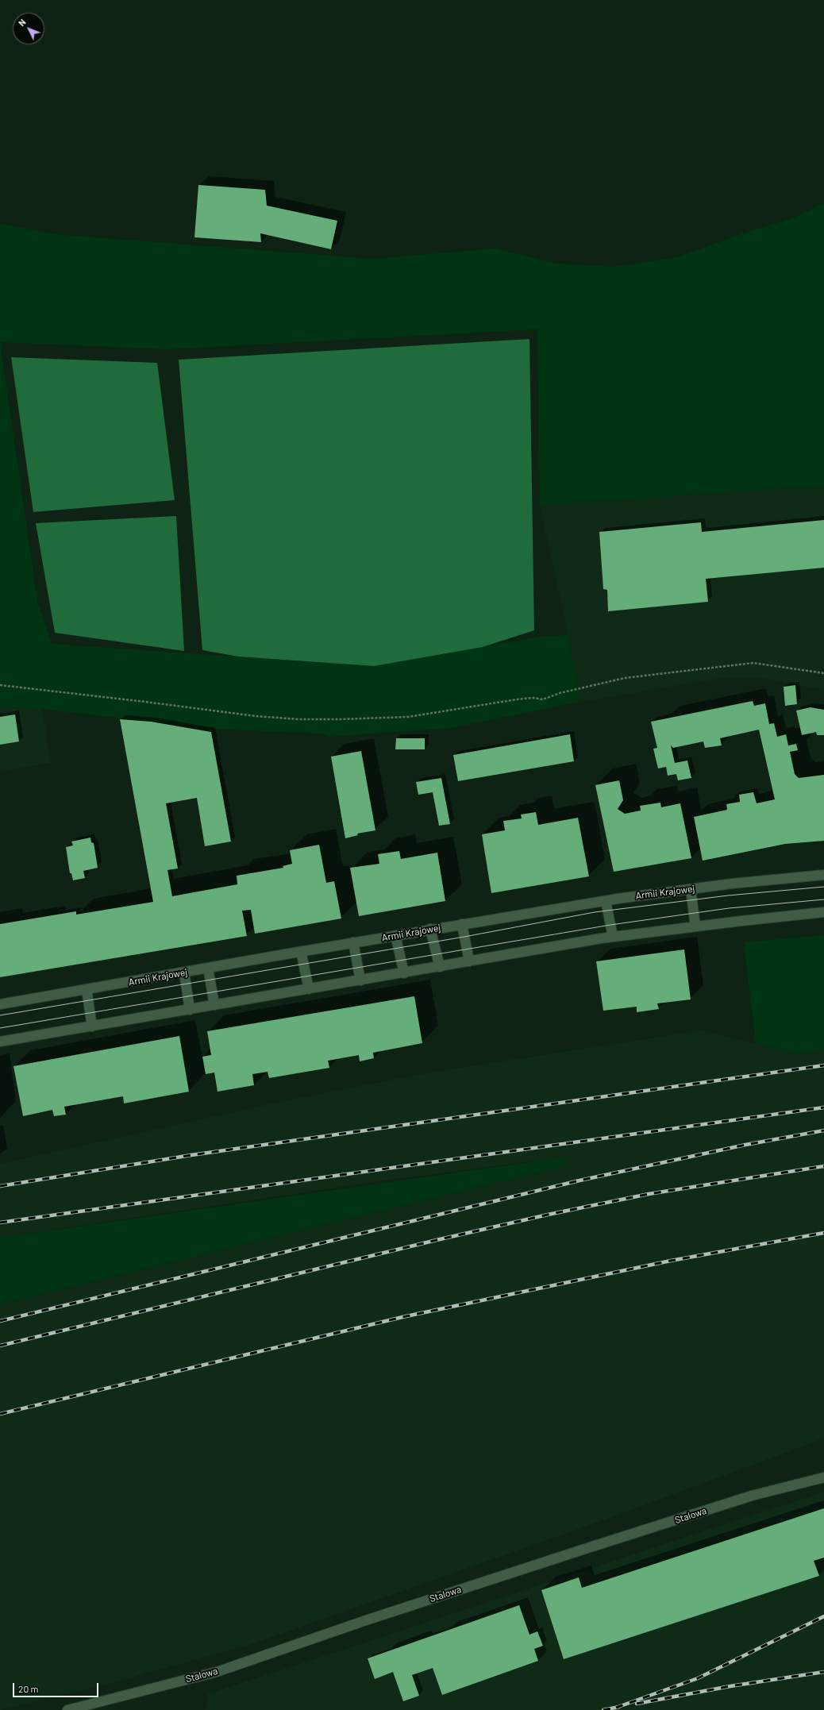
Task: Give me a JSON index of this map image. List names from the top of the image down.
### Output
{
  "streets": {
    "street": ["Armii Krajowej", "Stalowa"]
  },
  "scale_bar": "20 m",
  "north": "top left"
}
